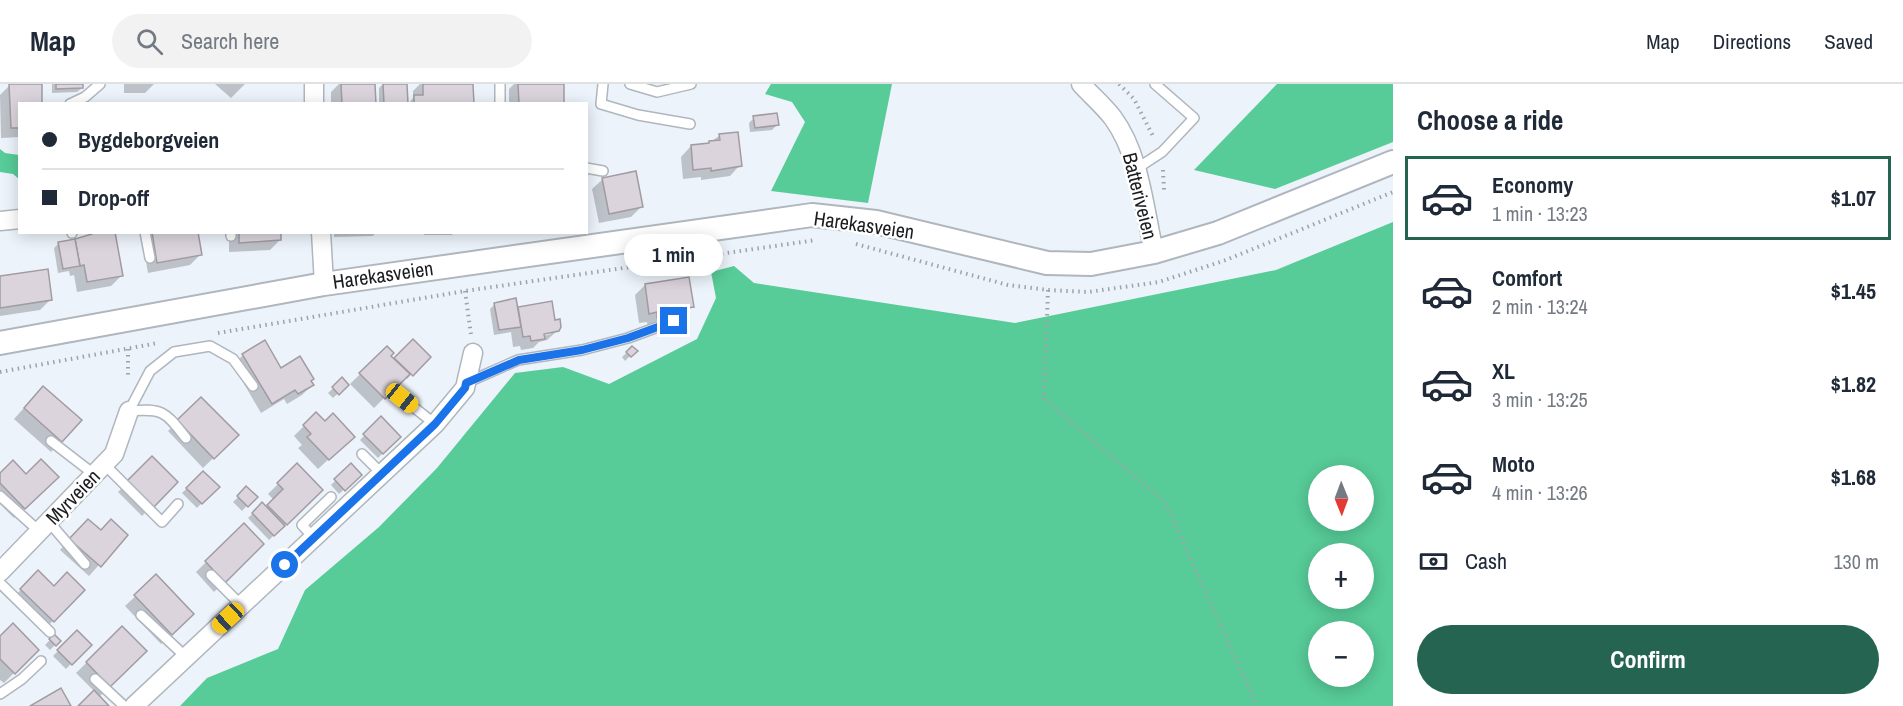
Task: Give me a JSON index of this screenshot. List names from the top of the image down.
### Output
{
  "streets": {
    "street": ["Batteriveien", "Harekasveien", "Myrveien"]
  },
  "crossings": [
    ["Batteriveien", "Harekasveien"]
  ],
  "north": "bottom",
  "page": {
    "header": "Map",
    "search": "Search here",
    "nav": ["Map", "Directions", "Saved"],
    "heading": "Choose a ride",
    "banner": ["Bygdeborgveien", "Drop-off"],
    "list": [
      {
        "name": "Economy",
        "note": "1 min · 13:23",
        "value": "$1.07"
      },
      {
        "name": "Comfort",
        "note": "2 min · 13:24",
        "value": "$1.45"
      },
      {
        "name": "XL",
        "note": "3 min · 13:25",
        "value": "$1.82"
      },
      {
        "name": "Moto",
        "note": "4 min · 13:26",
        "value": "$1.68"
      }
    ],
    "bubble": "1 min",
    "map_buttons": ["+", "−"],
    "pay": ["Cash", "130 m"],
    "buttons": "Confirm"
  }
}
